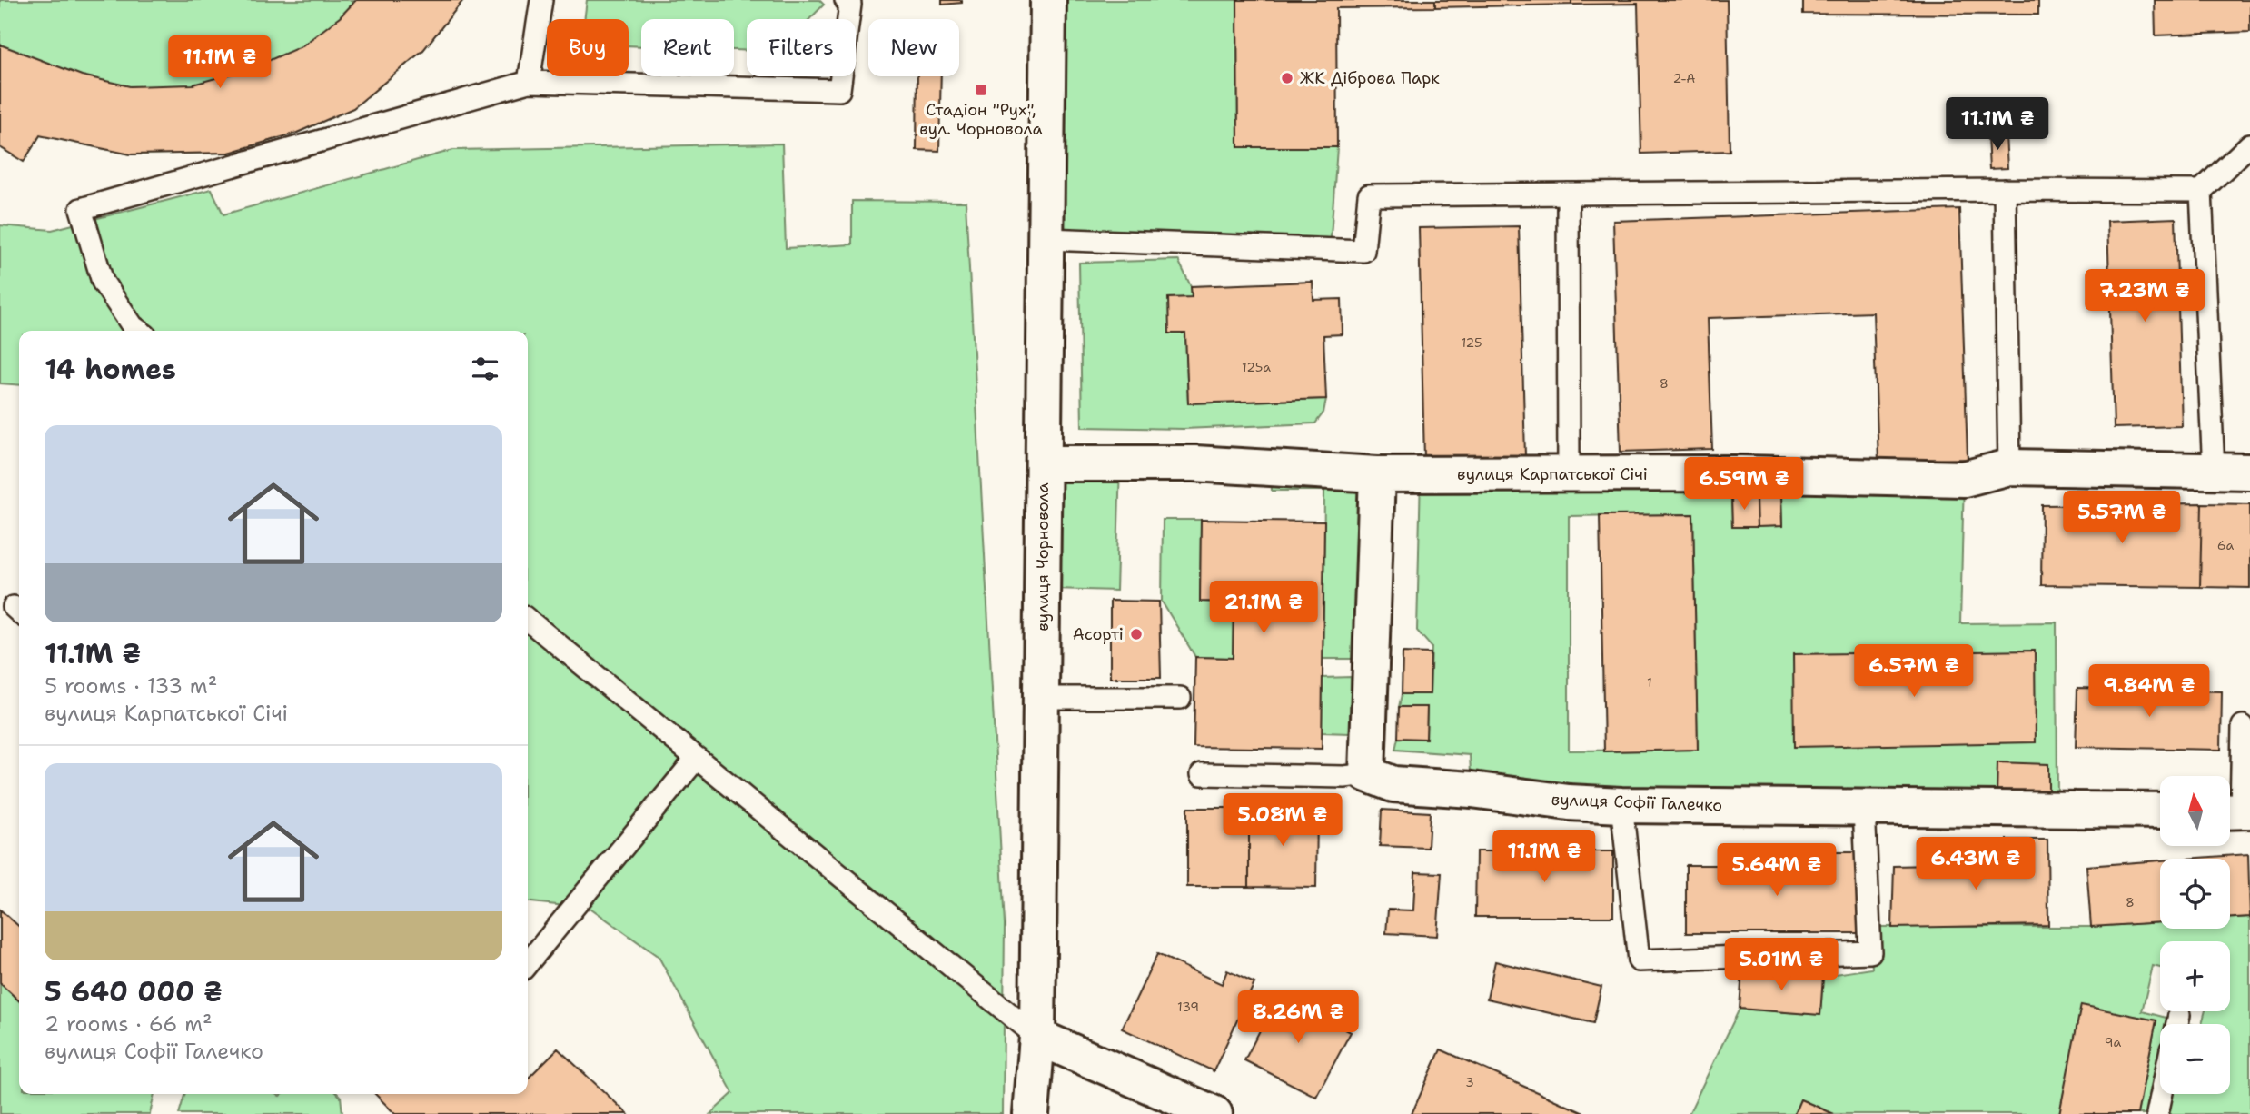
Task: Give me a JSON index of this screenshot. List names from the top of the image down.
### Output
{
  "streets": {
    "street": ["вулиця Карпатської Січі", "вулиця Чорновола", "вулиця Софії Галечко"]
  },
  "crossings": [
    ["вулиця Карпатської Січі", "вулиця Чорновола"]
  ],
  "places": {
    "other": ["ЖК Діброва Парк", "Асорті"],
    "transit": ["Стадіон \"Рух\", вул. Чорновола"]
  },
  "house_numbers": [
    "2-А",
    "125",
    "125а",
    "8",
    "6а",
    "1",
    "8",
    "139",
    "9а",
    "3"
  ],
  "north": "top",
  "page": {
    "chip": [
      "Buy",
      "Rent",
      "Filters",
      "New"
    ],
    "price": [
      "11.1M ₴",
      "11.1M ₴",
      "7.23M ₴",
      "6.59M ₴",
      "5.57M ₴",
      "21.1M ₴",
      "6.57M ₴",
      "9.84M ₴",
      "5.08M ₴",
      "11.1M ₴",
      "6.43M ₴",
      "5.64M ₴",
      "5.01M ₴",
      "8.26M ₴"
    ],
    "heading": "14 homes",
    "list": [
      {
        "name": "11.1M ₴",
        "note": "5 rooms · 133 m² · вулиця Карпатської Січі"
      },
      {
        "name": "5 640 000 ₴",
        "note": "2 rooms · 66 m² · вулиця Софії Галечко"
      }
    ],
    "map_buttons": ["+", "−"]
  }
}
